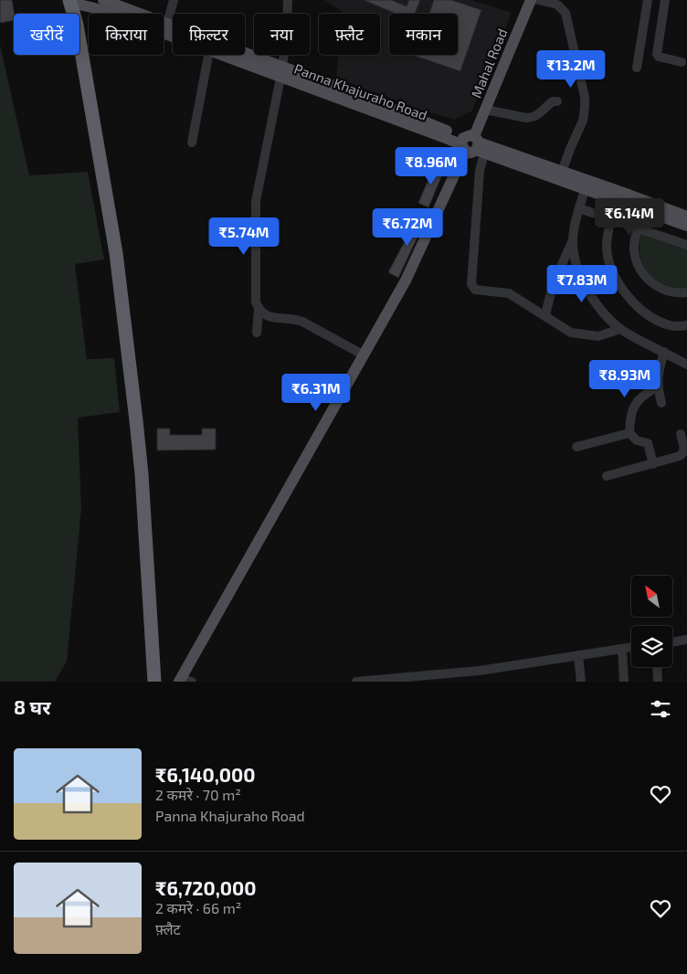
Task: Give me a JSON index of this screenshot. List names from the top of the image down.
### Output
{
  "streets": {
    "main road": ["Mahal Road", "Panna Khajuraho Road"]
  },
  "crossings": [
    ["Mahal Road", "Panna Khajuraho Road"]
  ],
  "north": "top left",
  "page": {
    "chip": [
      "खरीदें",
      "किराया",
      "फ़िल्टर",
      "नया",
      "फ़्लैट",
      "मकान"
    ],
    "price": [
      "₹13.2M",
      "₹8.96M",
      "₹6.14M",
      "₹6.72M",
      "₹5.74M",
      "₹7.83M",
      "₹8.93M",
      "₹6.31M"
    ],
    "heading": "8 घर",
    "list": [
      {
        "name": "₹6,140,000",
        "note": "2 कमरे · 70 m² · Panna Khajuraho Road"
      },
      {
        "name": "₹6,720,000",
        "note": "2 कमरे · 66 m² · फ़्लैट"
      }
    ]
  }
}
